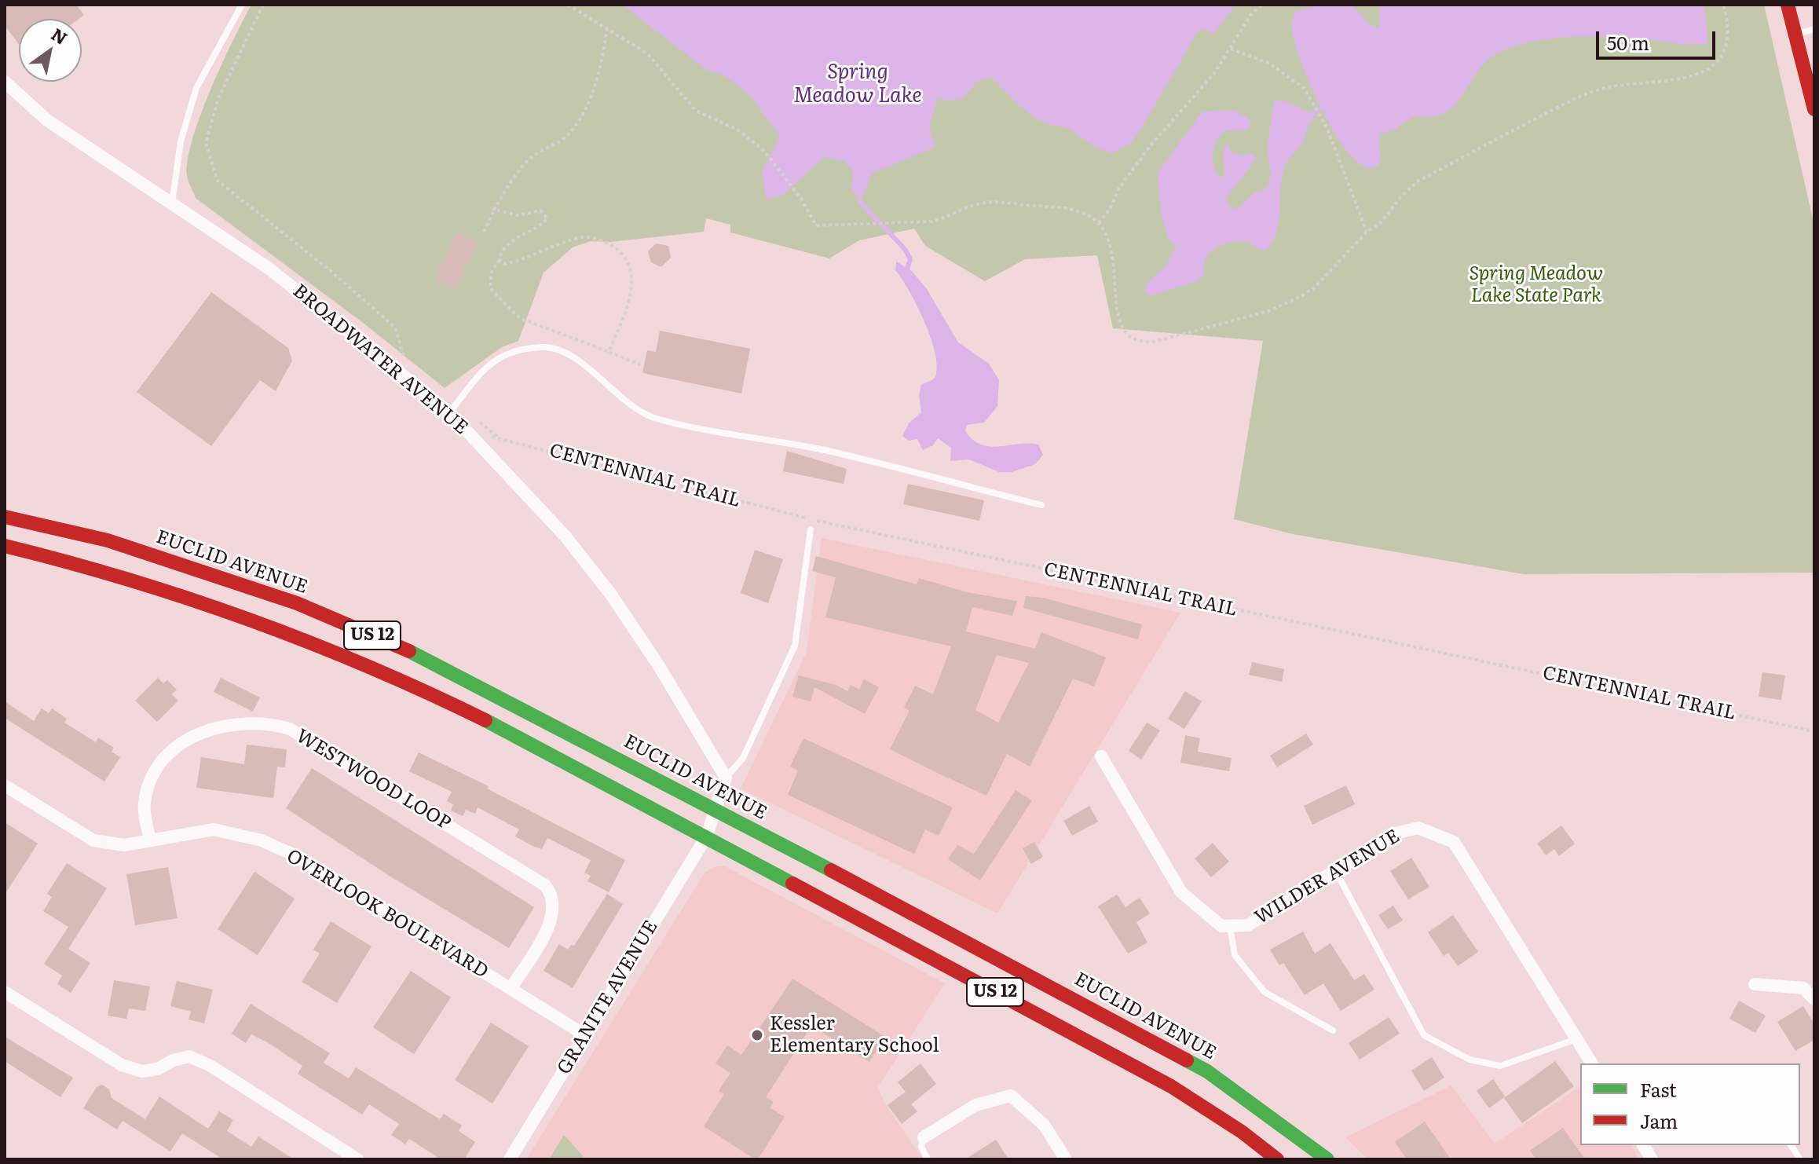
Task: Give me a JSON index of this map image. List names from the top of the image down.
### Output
{
  "streets": {
    "main road": ["EUCLID AVENUE", "US 12"],
    "street": [
      "BROADWATER AVENUE",
      "WESTWOOD LOOP",
      "WILDER AVENUE",
      "OVERLOOK BOULEVARD",
      "GRANITE AVENUE"
    ],
    "path": ["CENTENNIAL TRAIL"]
  },
  "crossings": [
    ["BROADWATER AVENUE", "CENTENNIAL TRAIL"],
    ["EUCLID AVENUE", "GRANITE AVENUE"],
    ["US 12", "GRANITE AVENUE"],
    ["WESTWOOD LOOP", "OVERLOOK BOULEVARD"],
    ["OVERLOOK BOULEVARD", "GRANITE AVENUE"]
  ],
  "water": ["Spring Meadow Lake"],
  "parks": ["Spring Meadow Lake State Park"],
  "places": ["Kessler Elementary School"],
  "legend": ["Fast", "Jam"],
  "scale_bar": "50 m",
  "north": "top right"
}
